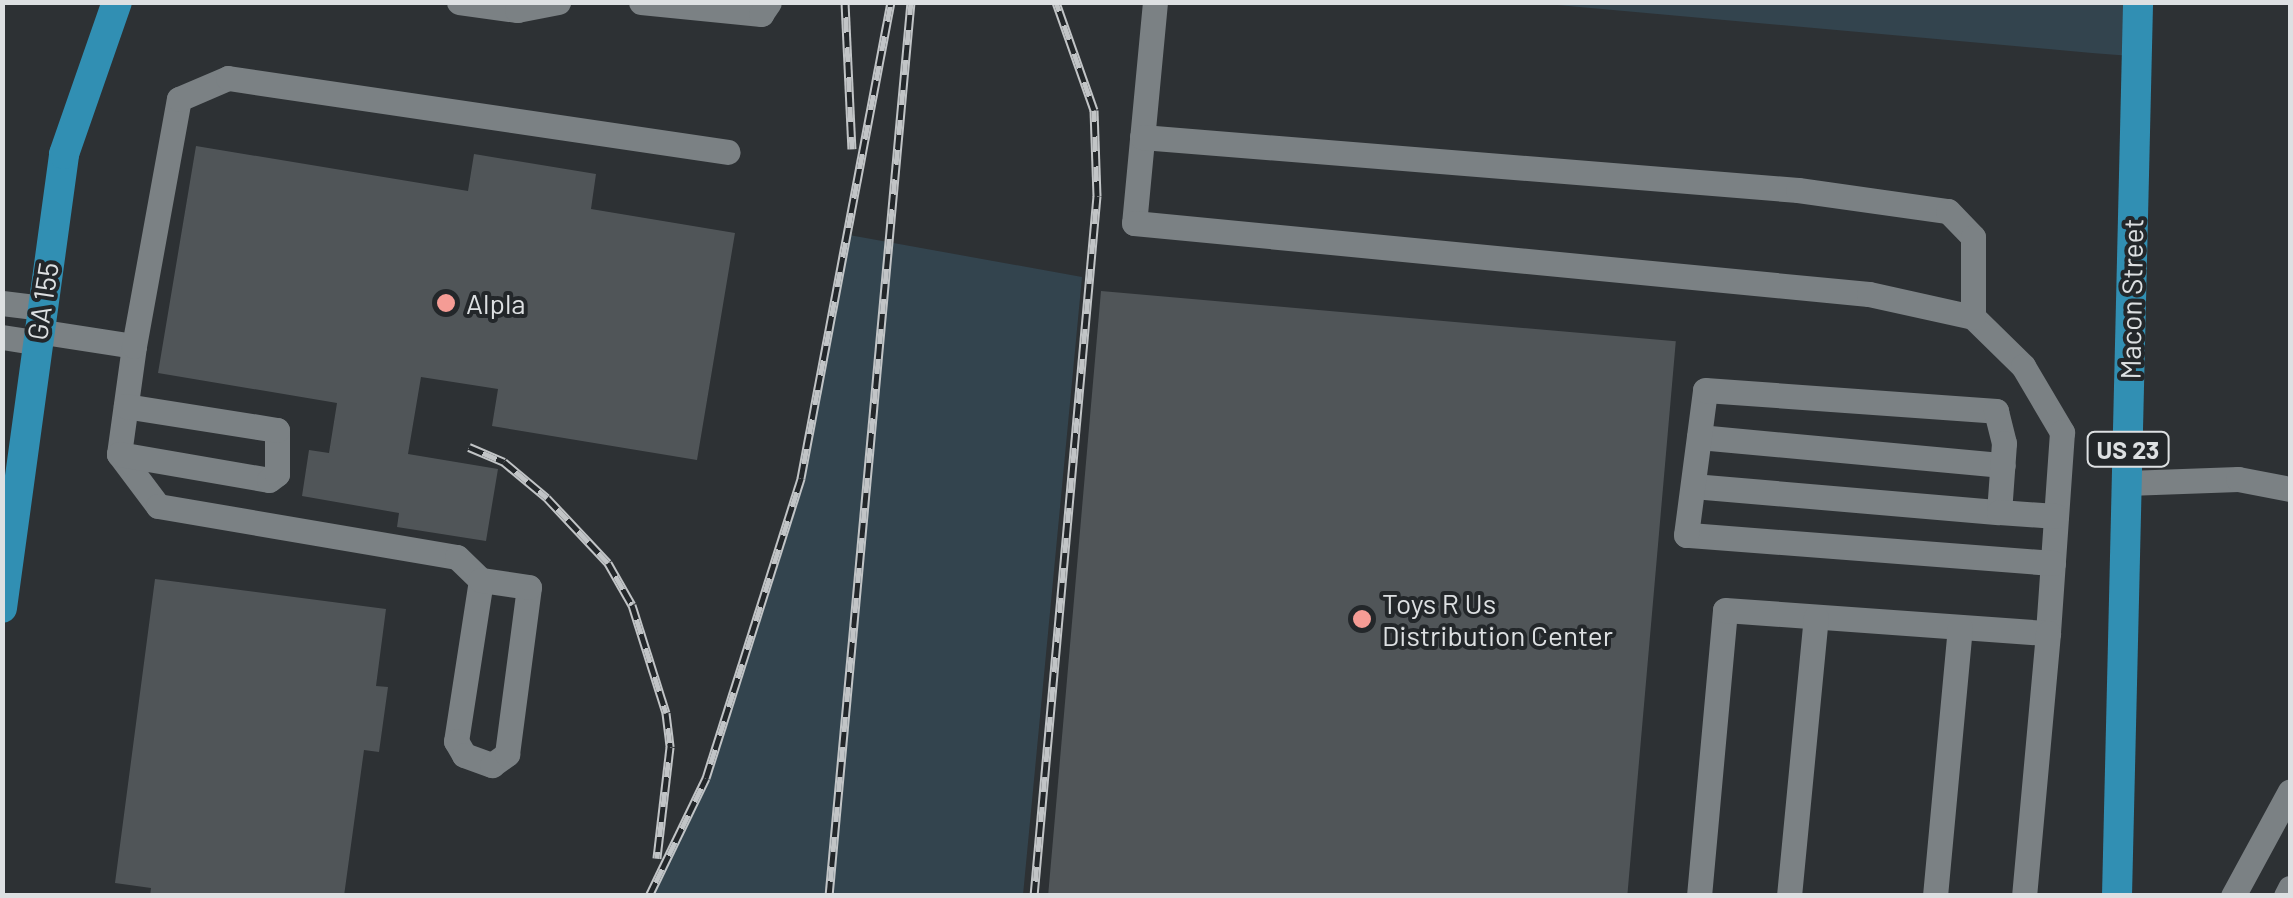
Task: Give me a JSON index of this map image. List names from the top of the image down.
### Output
{
  "streets": {
    "main road": ["Macon Street", "GA 155", "US 23"]
  },
  "places": ["Alpla", "Toys R Us Distribution Center"]
}
